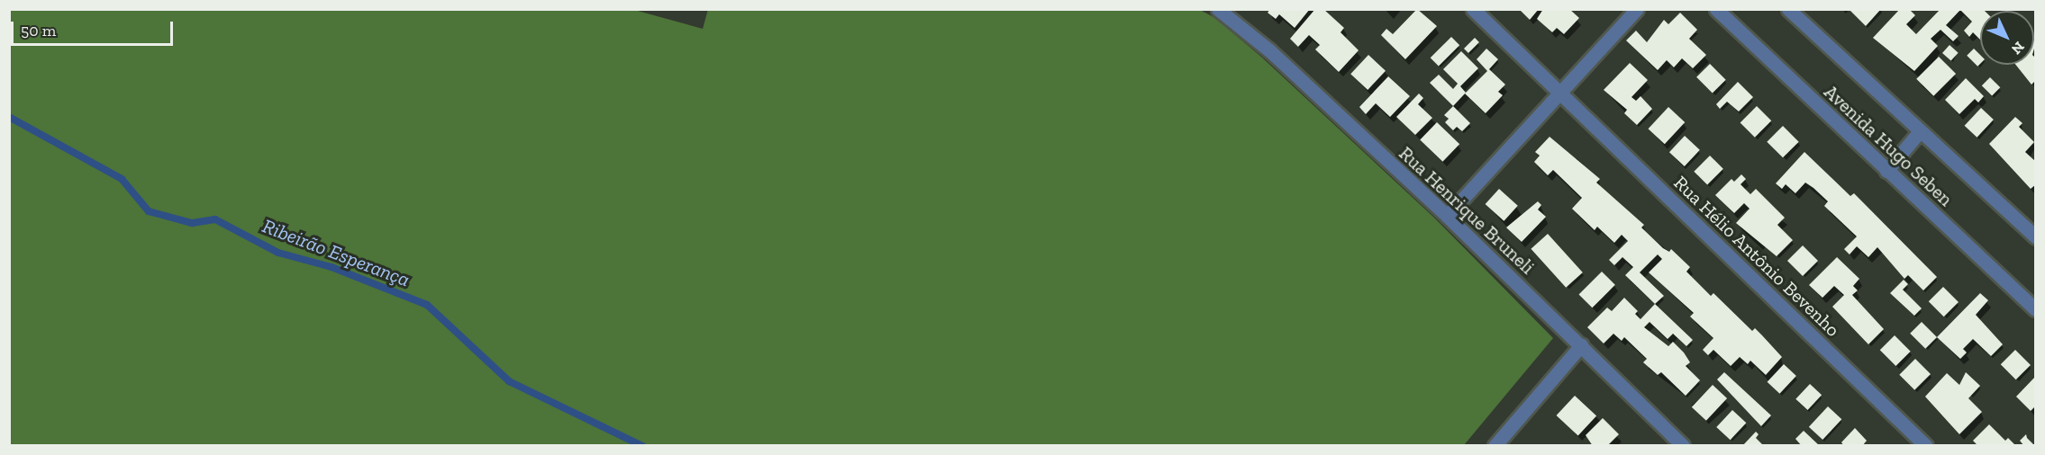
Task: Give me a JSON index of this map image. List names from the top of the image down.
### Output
{
  "streets": {
    "street": ["Avenida Hugo Seben", "Rua Henrique Bruneli", "Rua Hélio Antônio Bevenho"]
  },
  "water": ["Ribeirão Esperança"],
  "scale_bar": "50 m",
  "north": "bottom right"
}
